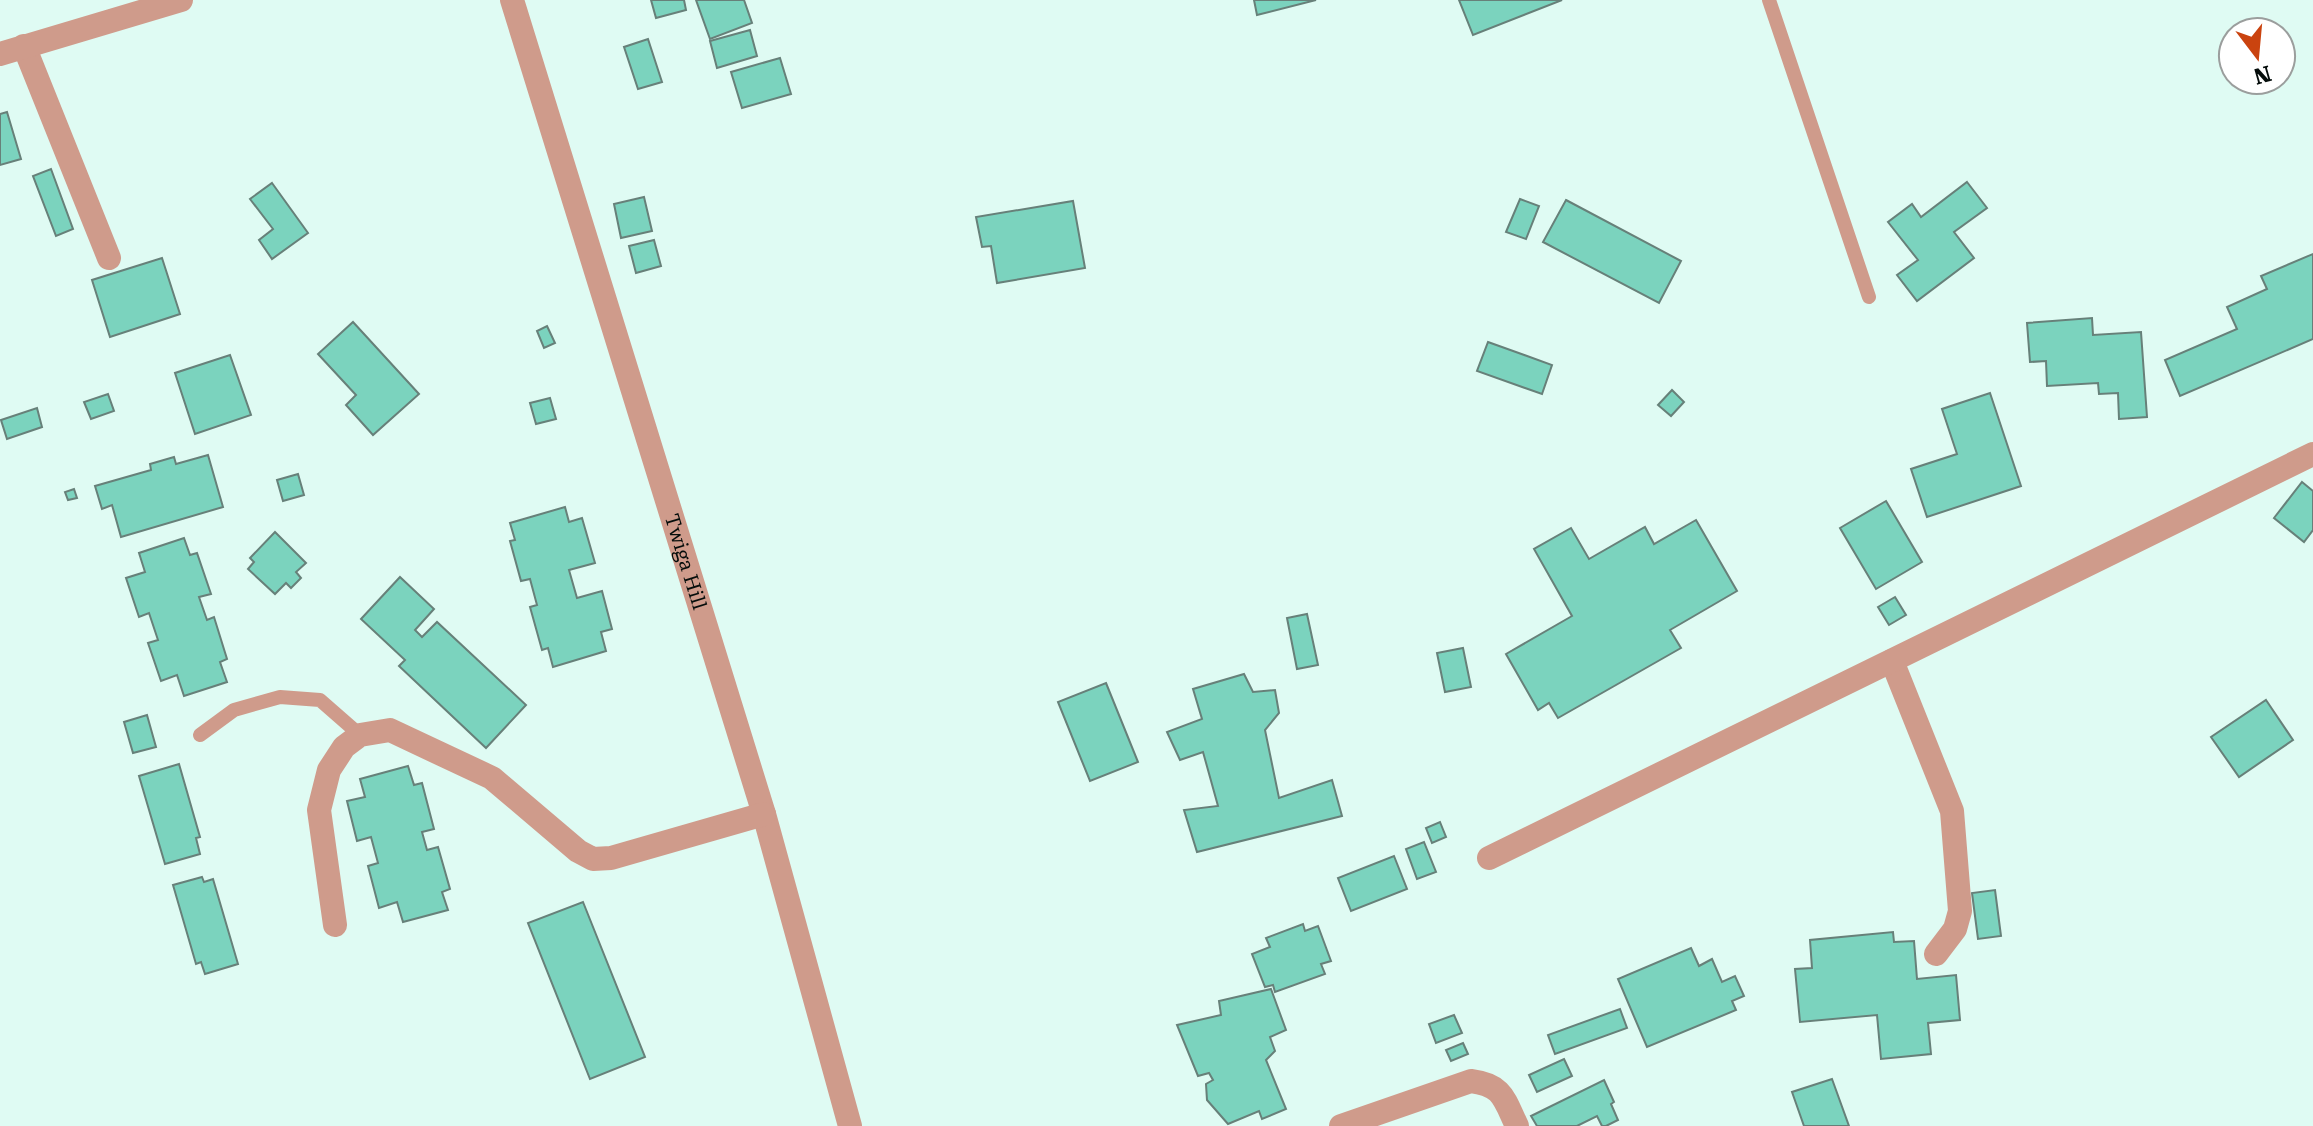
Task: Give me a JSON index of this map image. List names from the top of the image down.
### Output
{
  "streets": {
    "street": ["Twiga Hill"]
  },
  "north": "bottom"
}
